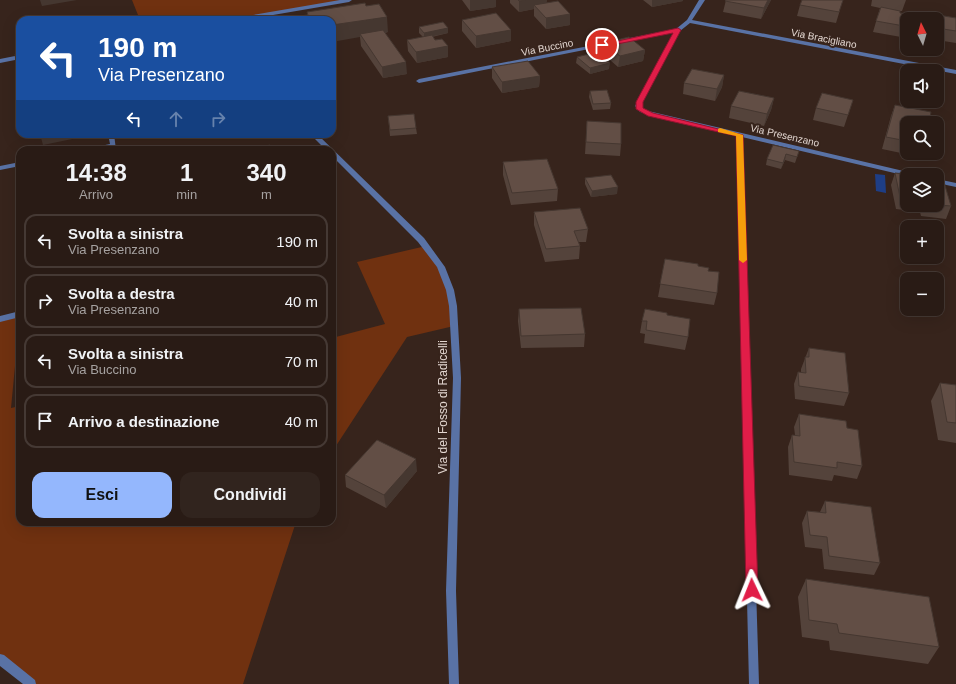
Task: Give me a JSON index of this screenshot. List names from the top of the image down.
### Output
{
  "streets": {
    "street": [
      "Via Bracigliano",
      "Via Buccino",
      "Via Presenzano",
      "Via del Fosso di Radicelli"
    ]
  },
  "crossings": [
    ["Via Bracigliano", "Via Presenzano"],
    ["Via Buccino", "Via Presenzano"]
  ],
  "north": "top",
  "page": {
    "map_buttons": ["+", "−"],
    "turn": ["190 m", "Via Presenzano"],
    "eta": [
      "14:38",
      "Arrivo",
      "1",
      "min",
      "340",
      "m"
    ],
    "list": [
      {
        "name": "Svolta a sinistra",
        "note": "Via Presenzano",
        "value": "190 m"
      },
      {
        "name": "Svolta a destra",
        "note": "Via Presenzano",
        "value": "40 m"
      },
      {
        "name": "Svolta a sinistra",
        "note": "Via Buccino",
        "value": "70 m"
      },
      {
        "name": "Arrivo a destinazione",
        "value": "40 m"
      }
    ],
    "buttons": ["Esci", "Condividi"]
  }
}
